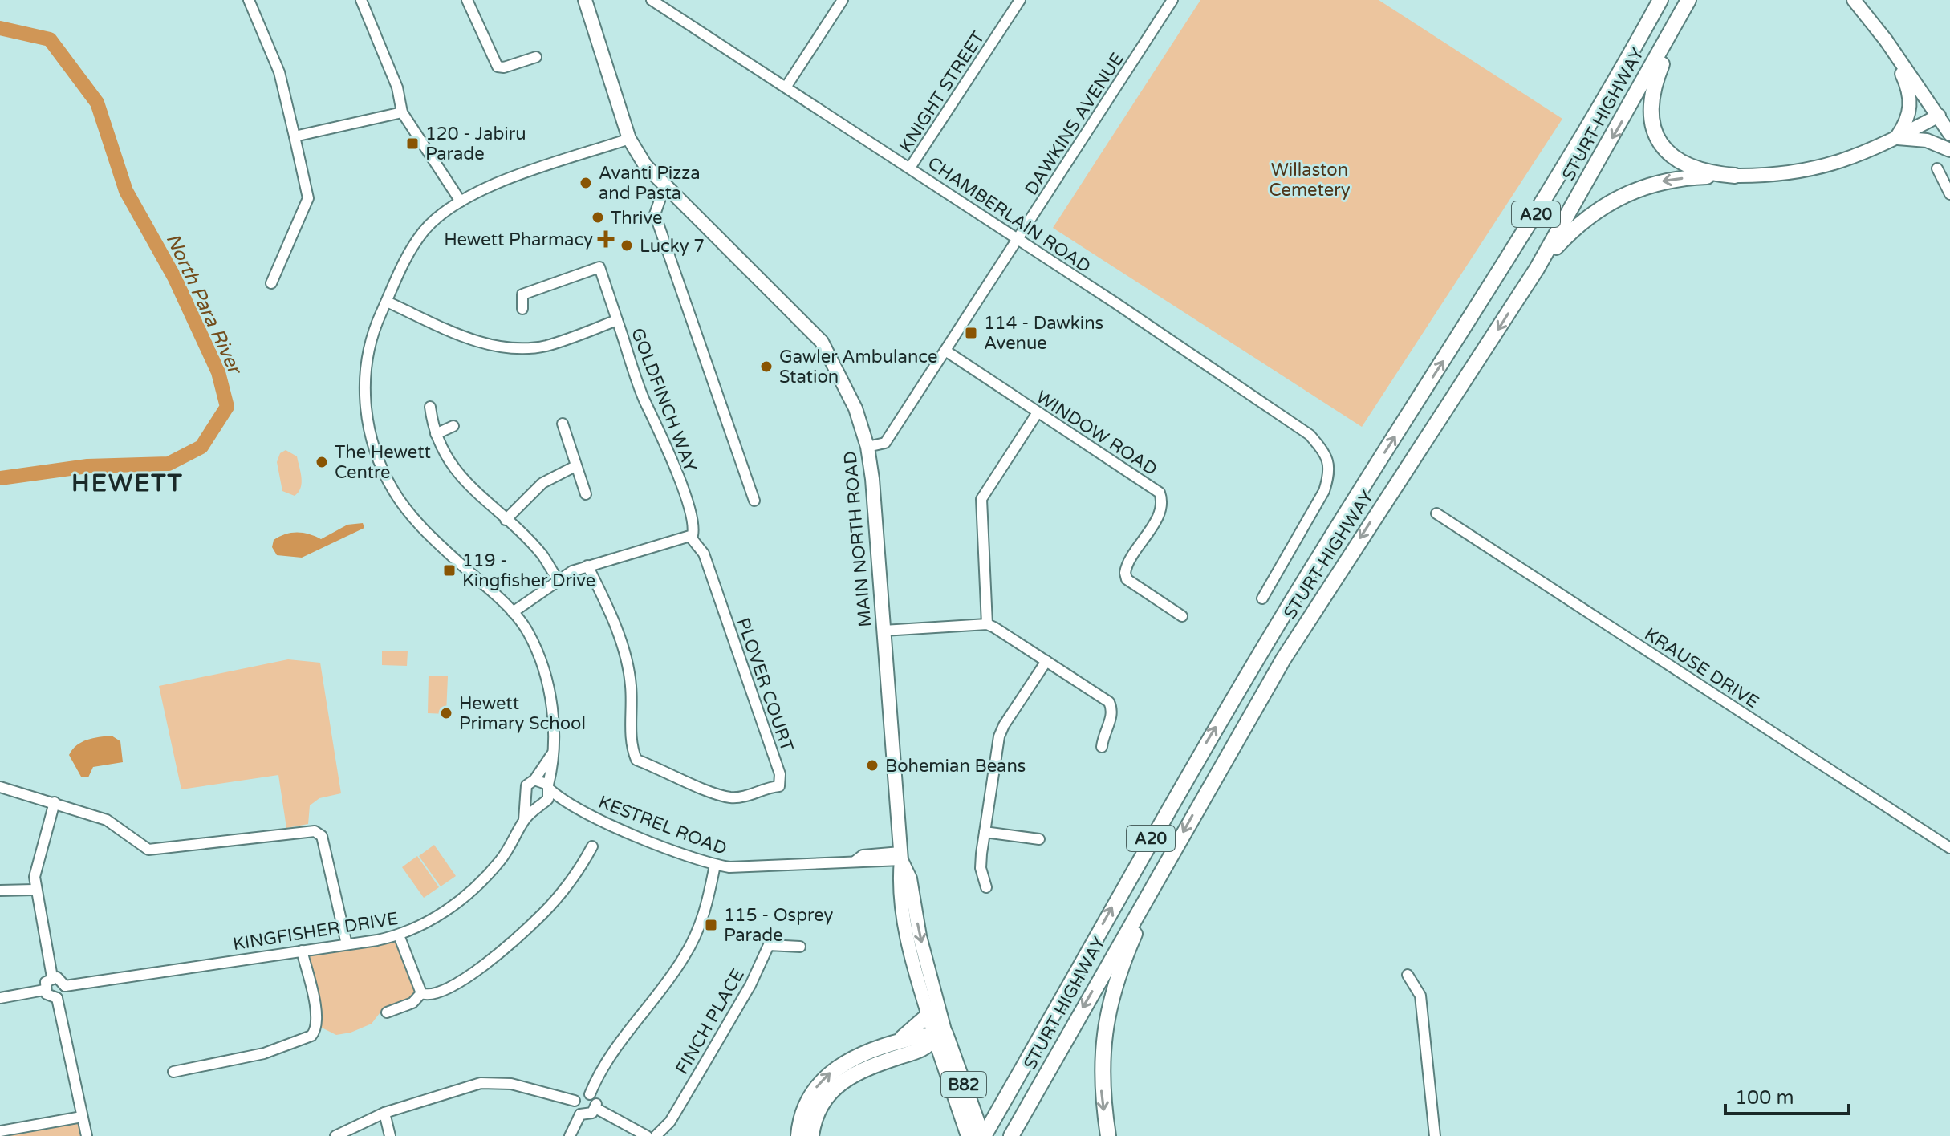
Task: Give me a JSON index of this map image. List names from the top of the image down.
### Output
{
  "streets": {
    "highway": ["STURT HIGHWAY", "A20", "B82"],
    "main road": ["MAIN NORTH ROAD"],
    "street": [
      "KNIGHT STREET",
      "DAWKINS AVENUE",
      "CHAMBERLAIN ROAD",
      "GOLDFINCH WAY",
      "WINDOW ROAD",
      "KRAUSE DRIVE",
      "PLOVER COURT",
      "KESTREL ROAD",
      "KINGFISHER DRIVE",
      "FINCH PLACE"
    ]
  },
  "crossings": [
    ["KNIGHT STREET", "CHAMBERLAIN ROAD"],
    ["STURT HIGHWAY", "B82"],
    ["DAWKINS AVENUE", "CHAMBERLAIN ROAD"],
    ["DAWKINS AVENUE", "WINDOW ROAD"],
    ["DAWKINS AVENUE", "MAIN NORTH ROAD"],
    ["GOLDFINCH WAY", "PLOVER COURT"],
    ["MAIN NORTH ROAD", "KESTREL ROAD"],
    ["MAIN NORTH ROAD", "B82"],
    ["KESTREL ROAD", "KINGFISHER DRIVE"]
  ],
  "districts": ["HEWETT"],
  "water": ["North Para River"],
  "parks": ["Willaston Cemetery"],
  "places": {
    "transit": [
      "120 - Jabiru Parade",
      "114 - Dawkins Avenue",
      "119 - Kingfisher Drive",
      "115 - Osprey Parade"
    ],
    "other": [
      "Avanti Pizza and Pasta",
      "Thrive",
      "Lucky 7",
      "Gawler Ambulance Station",
      "The Hewett Centre",
      "Hewett Primary School",
      "Bohemian Beans"
    ],
    "health": ["Hewett Pharmacy"]
  },
  "scale_bar": "100 m"
}
